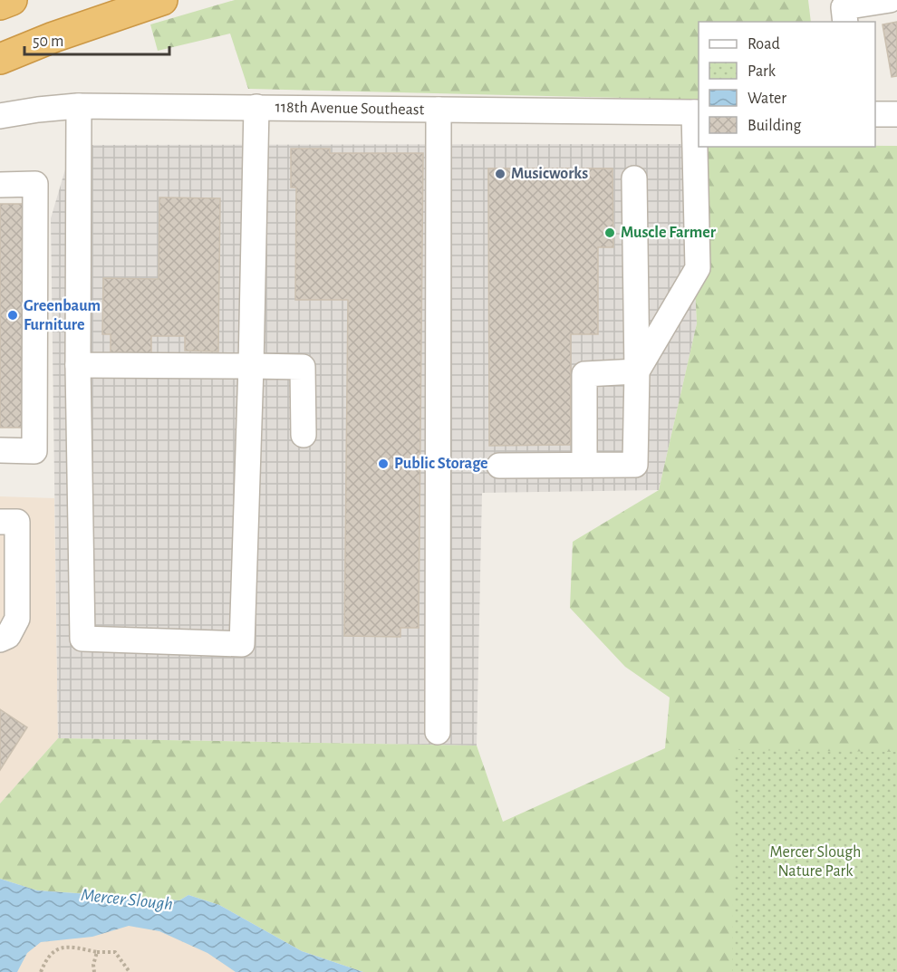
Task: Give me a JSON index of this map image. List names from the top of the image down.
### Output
{
  "streets": {
    "street": ["118th Avenue Southeast"]
  },
  "water": ["Mercer Slough"],
  "parks": ["Mercer Slough Nature Park"],
  "places": [
    "Musicworks",
    "Muscle Farmer",
    "Greenbaum Furniture",
    "Public Storage"
  ],
  "legend": [
    "Road",
    "Park",
    "Water",
    "Building"
  ],
  "scale_bar": "50 m"
}
